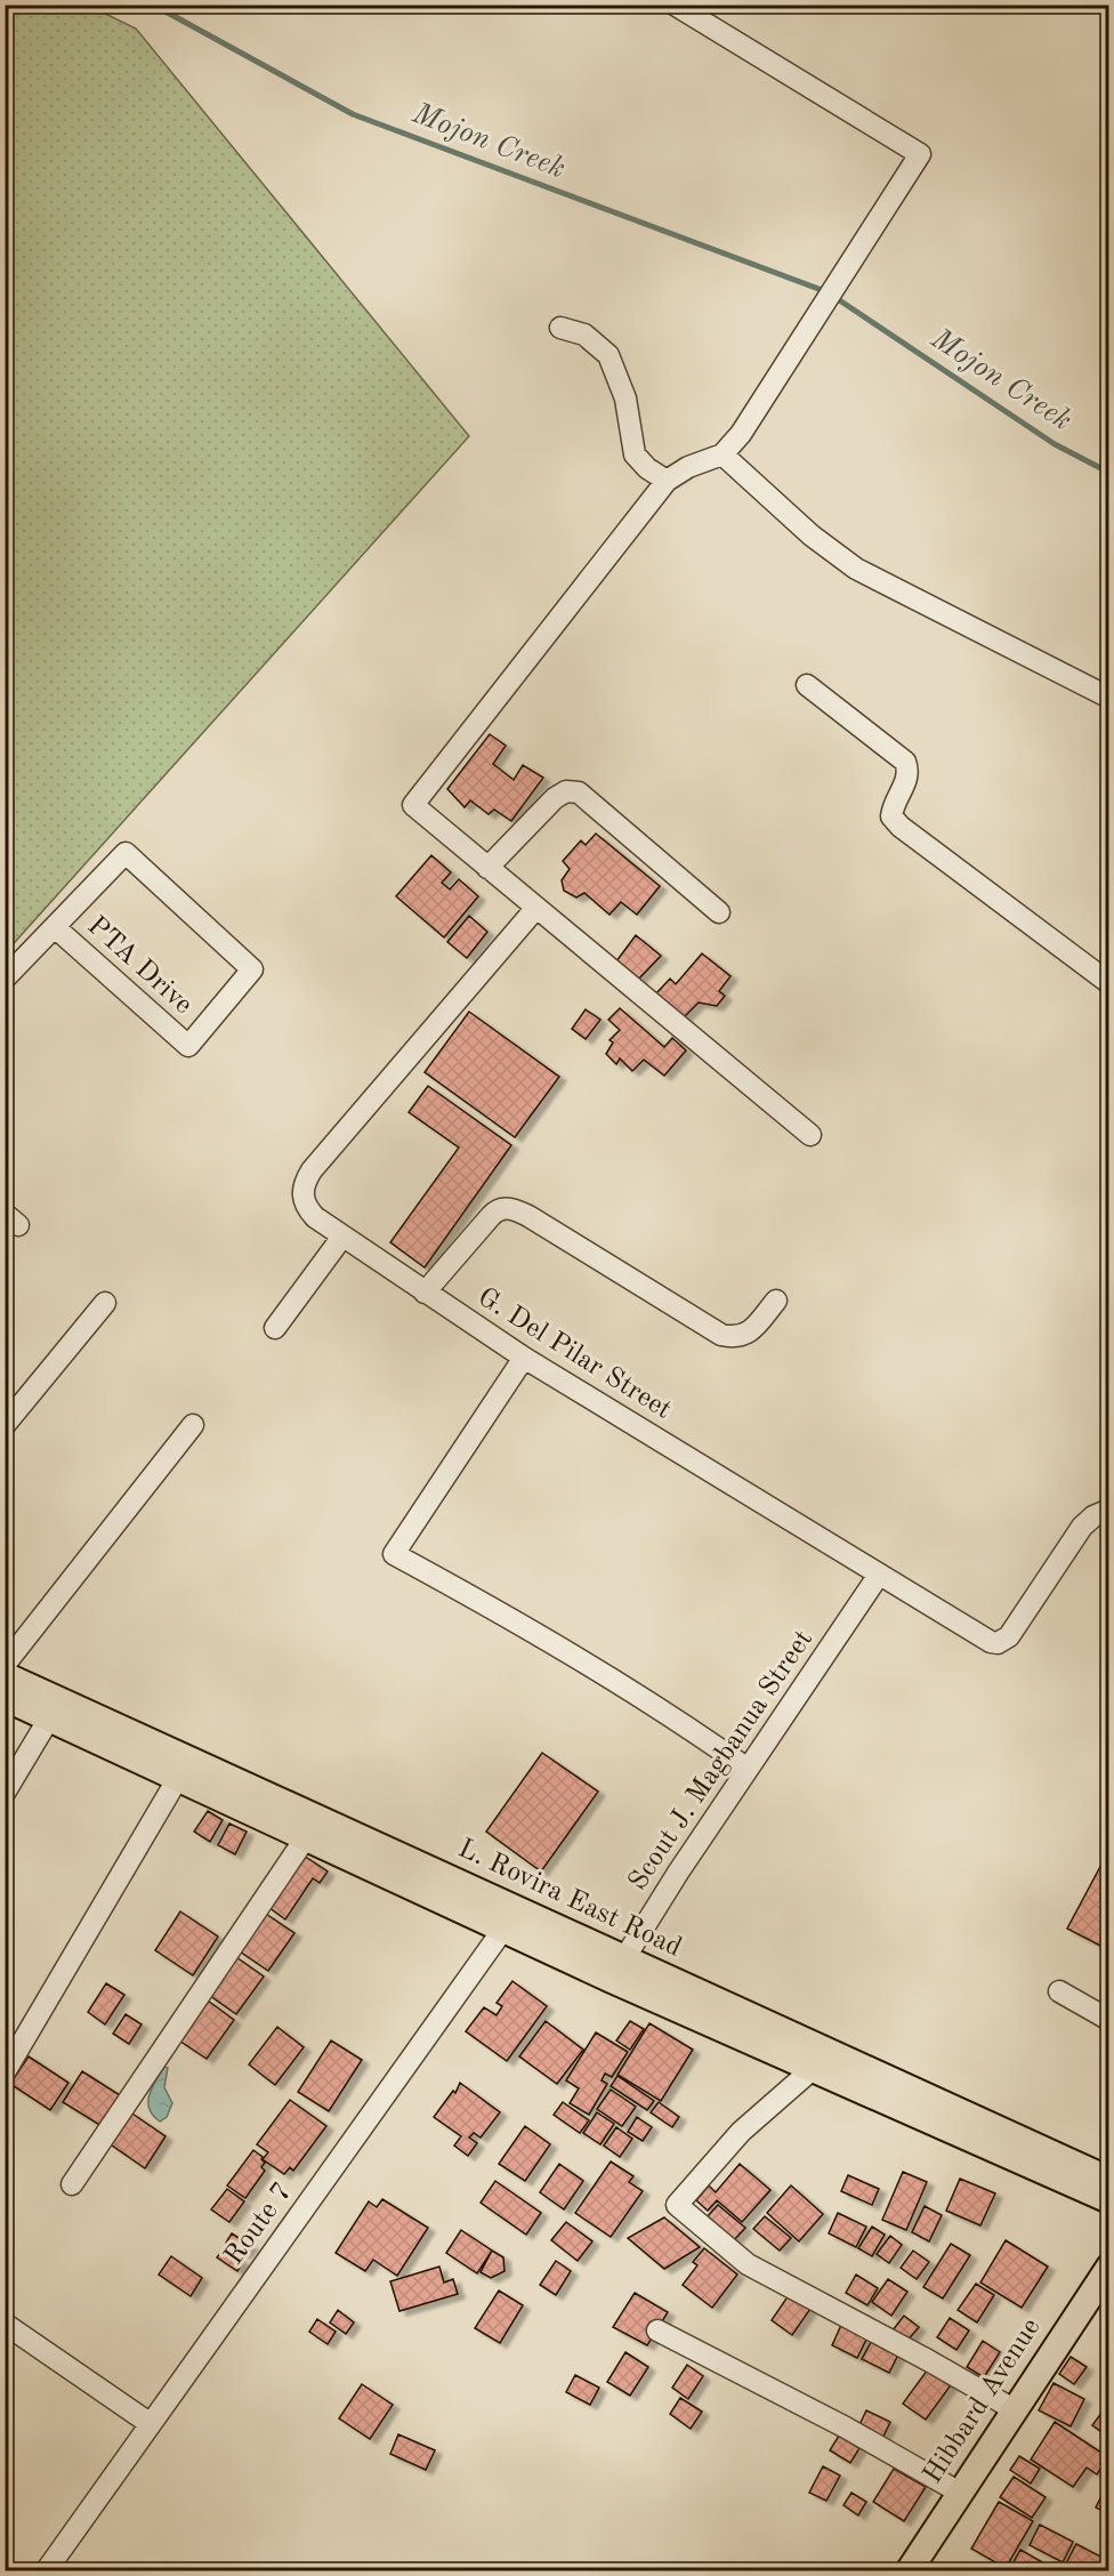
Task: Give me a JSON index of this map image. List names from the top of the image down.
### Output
{
  "streets": {
    "main road": ["L. Rovira East Road", "Hibbard Avenue"],
    "street": [
      "PTA Drive",
      "G. Del Pilar Street",
      "Scout J. Magbanua Street",
      "Route 7"
    ]
  },
  "crossings": [
    ["G. Del Pilar Street", "Scout J. Magbanua Street"],
    ["Scout J. Magbanua Street", "L. Rovira East Road"],
    ["L. Rovira East Road", "Route 7"]
  ],
  "water": ["Mojon Creek"]
}
